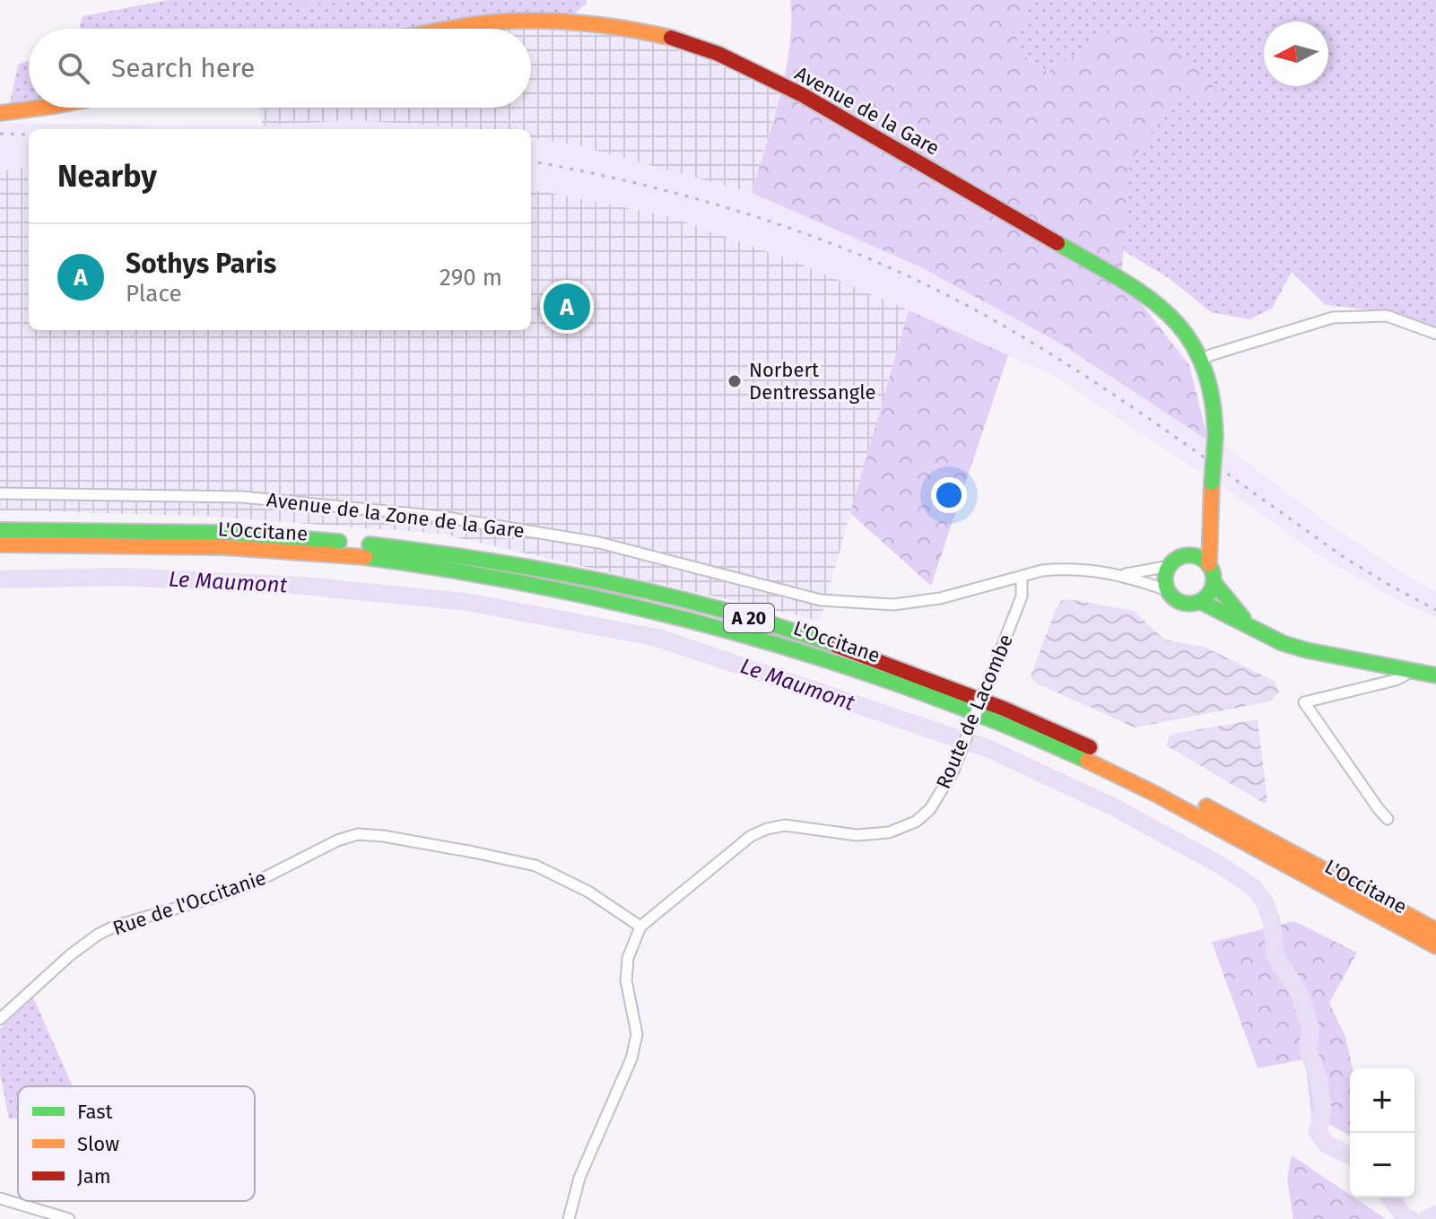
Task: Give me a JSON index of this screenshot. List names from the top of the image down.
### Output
{
  "streets": {
    "main road": ["Avenue de la Gare", "L'Occitane", "A 20"],
    "street": ["Avenue de la Zone de la Gare", "Route de Lacombe", "Rue de l'Occitanie"]
  },
  "crossings": [
    ["Avenue de la Gare", "Avenue de la Zone de la Gare"],
    ["Avenue de la Zone de la Gare", "Route de Lacombe"],
    ["Route de Lacombe", "Rue de l'Occitanie"]
  ],
  "water": ["Le Maumont"],
  "places": ["Norbert Dentressangle"],
  "legend": ["Fast", "Slow", "Jam"],
  "north": "left",
  "page": {
    "search": "Search here",
    "heading": "Nearby",
    "list": [
      {
        "mark": "A",
        "name": "Sothys Paris",
        "note": "Place",
        "value": "290 m"
      }
    ],
    "pins": "A",
    "map_buttons": ["+", "−"]
  }
}
